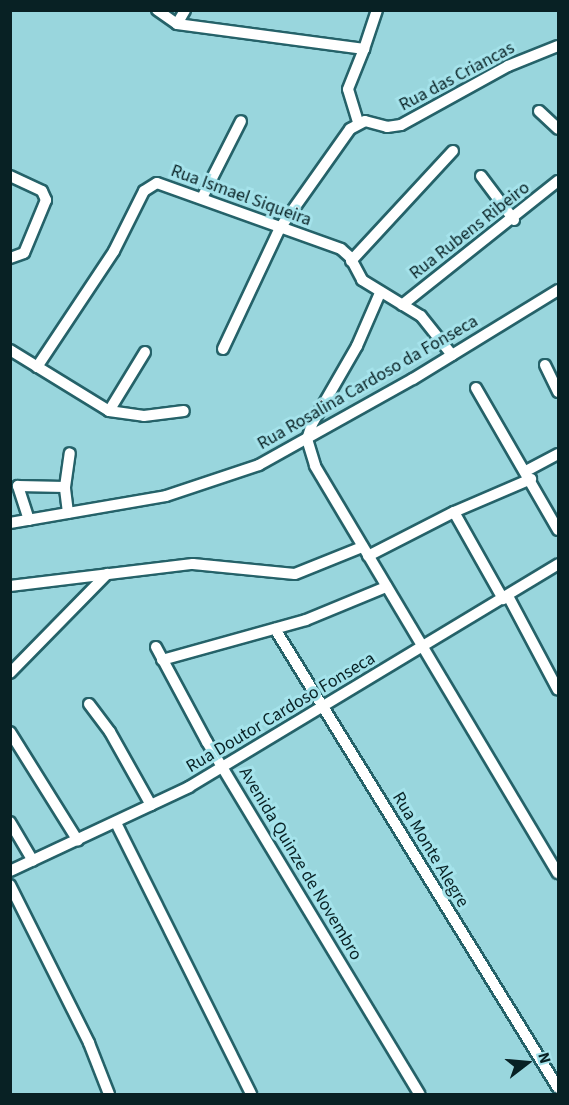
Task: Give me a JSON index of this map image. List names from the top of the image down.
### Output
{
  "streets": {
    "street": [
      "Rua das Criancas",
      "Rua Ismael Siqueira",
      "Rua Rubens Ribeiro",
      "Rua Rosalina Cardoso da Fonseca",
      "Rua Doutor Cardoso Fonseca",
      "Rua Monte Alegre",
      "Avenida Quinze de Novembro"
    ]
  },
  "crossings": [
    ["Rua Ismael Siqueira", "Rua Rubens Ribeiro"],
    ["Rua Ismael Siqueira", "Rua Rosalina Cardoso da Fonseca"],
    ["Rua Doutor Cardoso Fonseca", "Rua Monte Alegre"],
    ["Rua Doutor Cardoso Fonseca", "Avenida Quinze de Novembro"]
  ],
  "north": "right"
}
